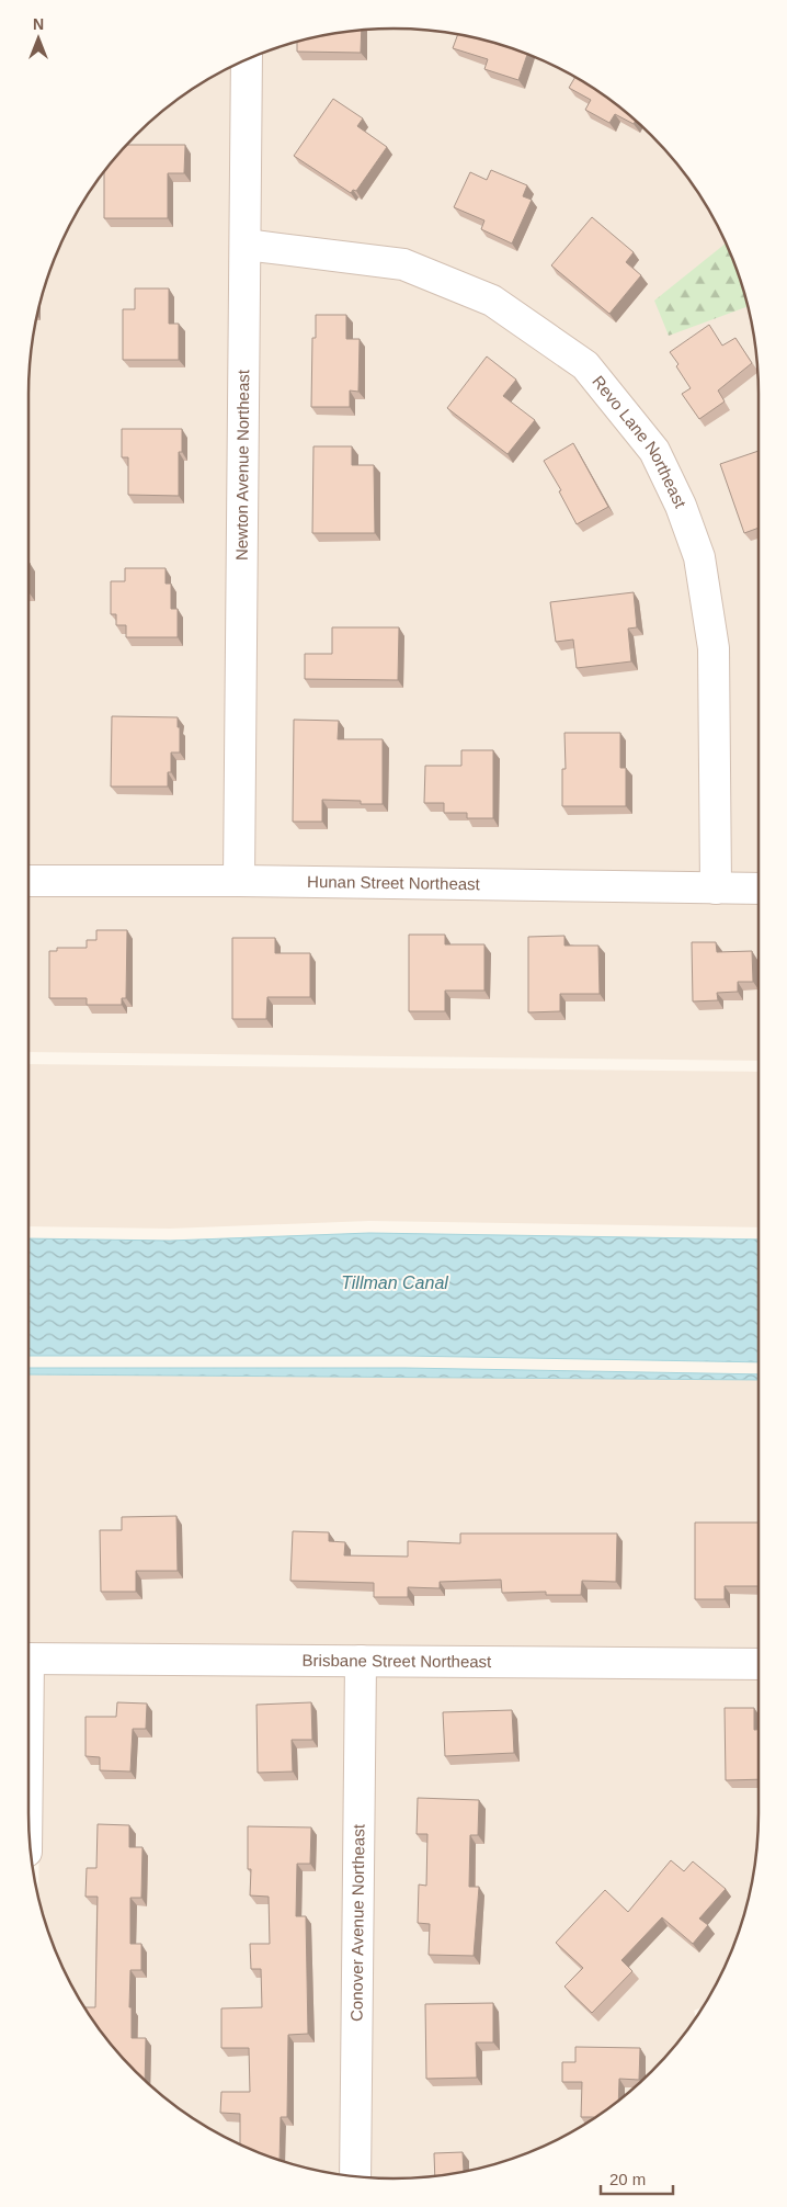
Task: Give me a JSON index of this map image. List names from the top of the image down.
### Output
{
  "streets": {
    "street": [
      "Revo Lane Northeast",
      "Newton Avenue Northeast",
      "Hunan Street Northeast",
      "Brisbane Street Northeast",
      "Conover Avenue Northeast"
    ]
  },
  "crossings": [
    ["Revo Lane Northeast", "Newton Avenue Northeast"],
    ["Revo Lane Northeast", "Hunan Street Northeast"],
    ["Newton Avenue Northeast", "Hunan Street Northeast"],
    ["Brisbane Street Northeast", "Conover Avenue Northeast"]
  ],
  "water": ["Tillman Canal"],
  "scale_bar": "20 m",
  "north": "top"
}
